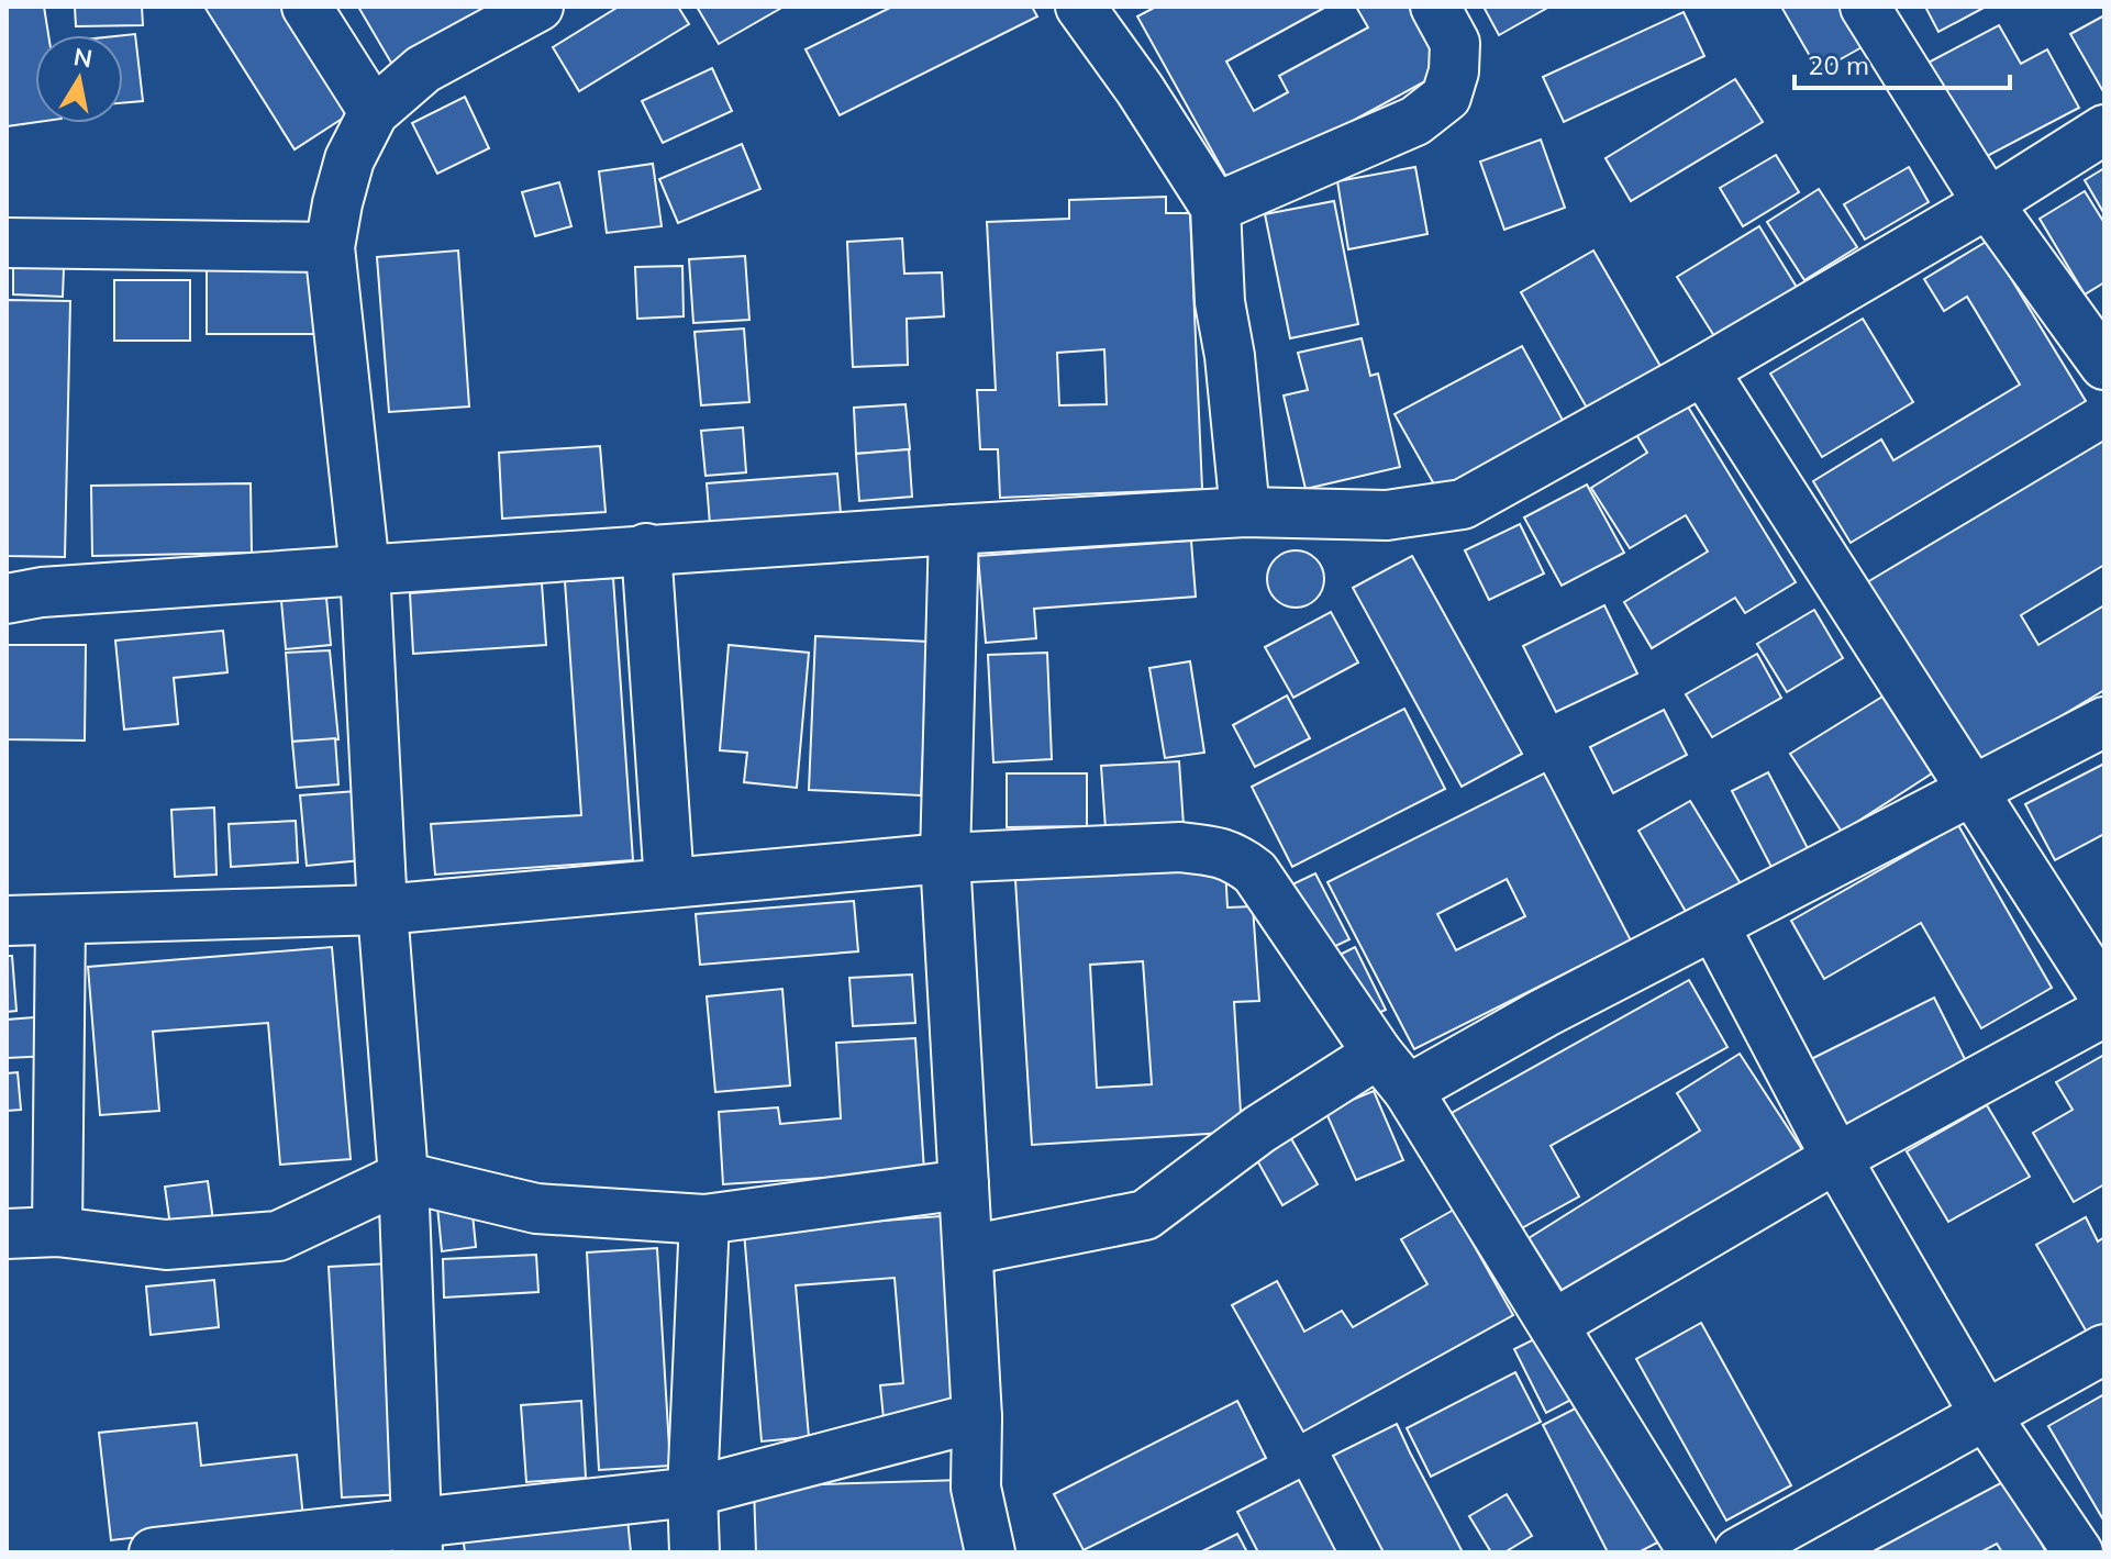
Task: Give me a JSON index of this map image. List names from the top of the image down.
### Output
{
  "scale_bar": "20 m",
  "north": "top"
}
